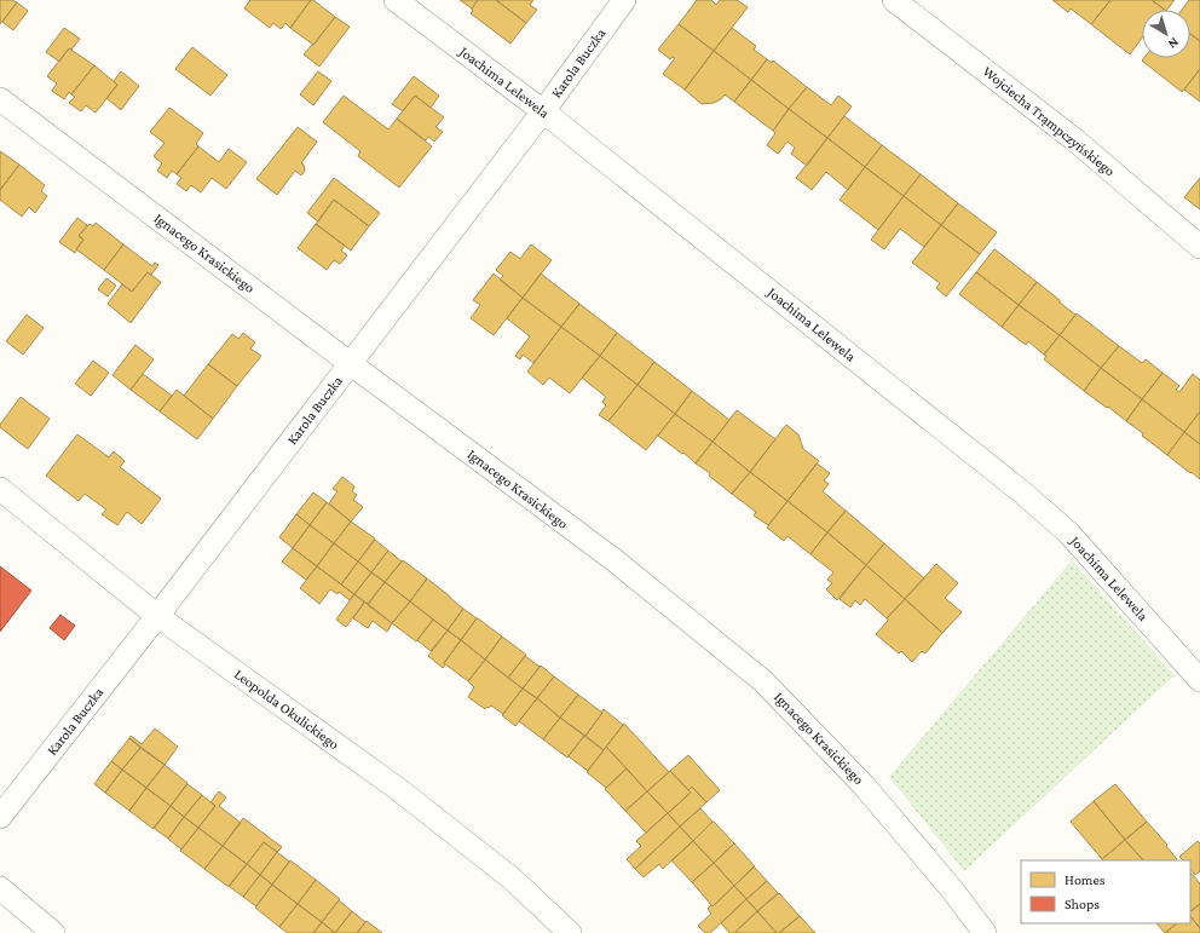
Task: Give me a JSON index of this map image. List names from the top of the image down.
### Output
{
  "streets": {
    "street": [
      "Karola Buczka",
      "Joachima Lelewela",
      "Wojciecha Trąmpczyńskiego",
      "Ignacego Krasickiego",
      "Leopolda Okulickiego"
    ]
  },
  "crossings": [
    ["Karola Buczka", "Joachima Lelewela"],
    ["Karola Buczka", "Ignacego Krasickiego"],
    ["Karola Buczka", "Leopolda Okulickiego"]
  ],
  "legend": ["Homes", "Shops"],
  "north": "bottom right"
}
